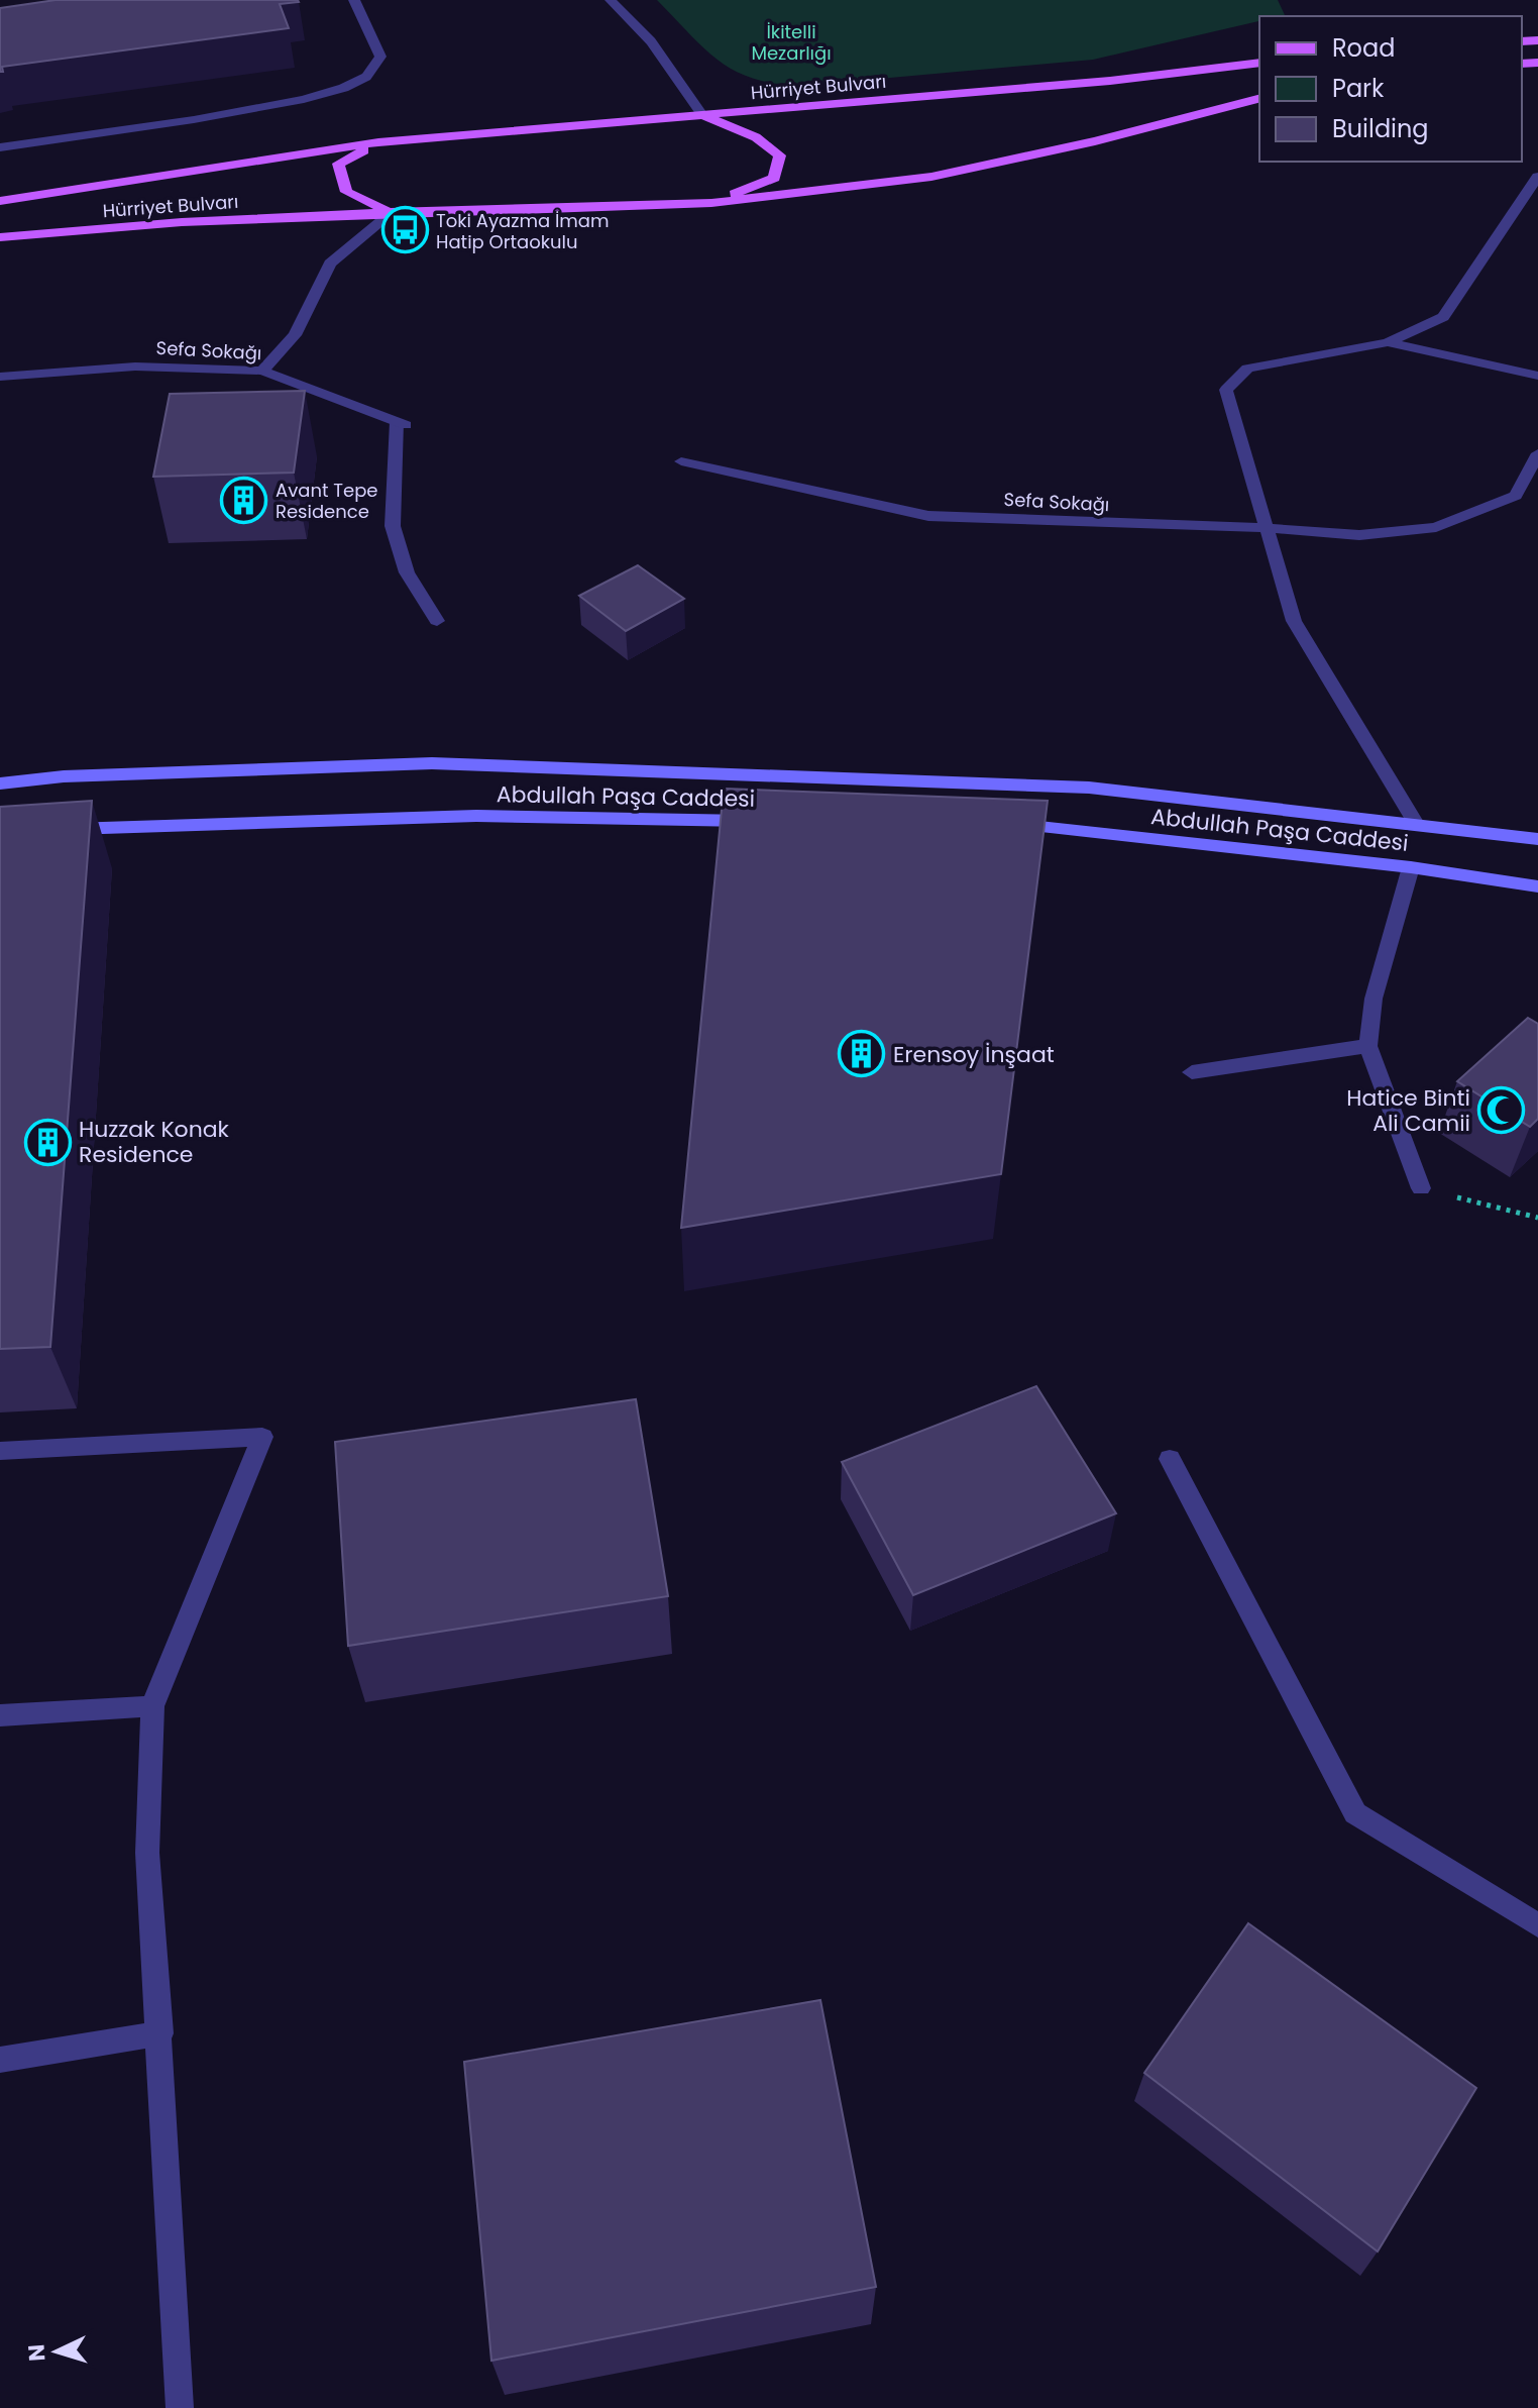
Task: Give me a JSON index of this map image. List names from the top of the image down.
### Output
{
  "streets": {
    "main road": ["Hürriyet Bulvarı", "Abdullah Paşa Caddesi"],
    "street": ["Sefa Sokağı"]
  },
  "parks": ["İkitelli Mezarlığı"],
  "places": {
    "bus stop": ["Toki Ayazma İmam Hatip Ortaokulu"],
    "building": ["Avant Tepe Residence", "Erensoy İnşaat", "Huzzak Konak Residence"],
    "mosque": ["Hatice Binti Ali Camii"]
  },
  "legend": ["Road", "Park", "Building"],
  "north": "left"
}
